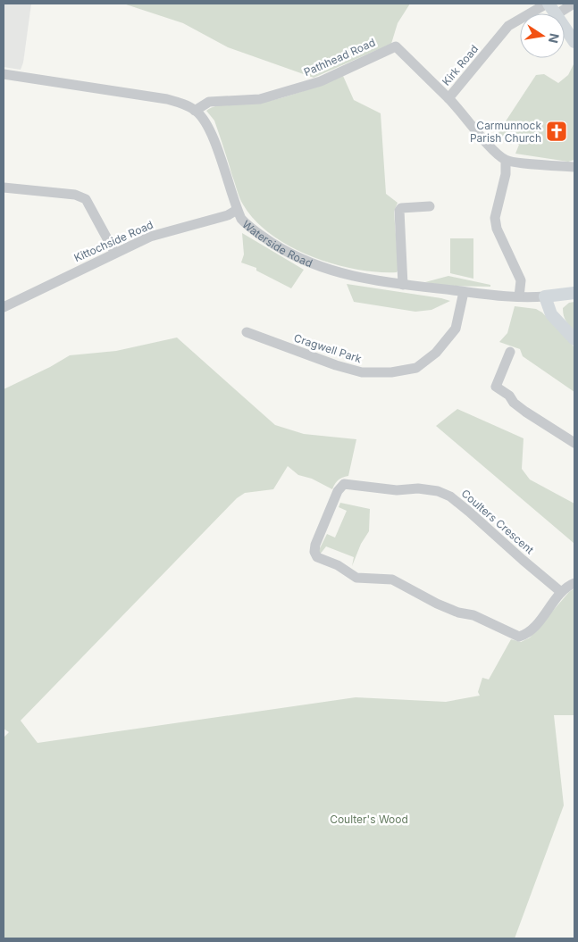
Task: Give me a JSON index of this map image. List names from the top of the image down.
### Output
{
  "streets": {
    "main road": ["Waterside Road"],
    "street": [
      "Pathhead Road",
      "Kirk Road",
      "Kittochside Road",
      "Cragwell Park",
      "Coulters Crescent"
    ]
  },
  "crossings": [
    ["Pathhead Road", "Kirk Road"],
    ["Pathhead Road", "Waterside Road"],
    ["Kittochside Road", "Waterside Road"],
    ["Waterside Road", "Cragwell Park"]
  ],
  "parks": ["Coulter's Wood"],
  "places": {
    "church": ["Carmunnock Parish Church"]
  },
  "north": "right"
}
